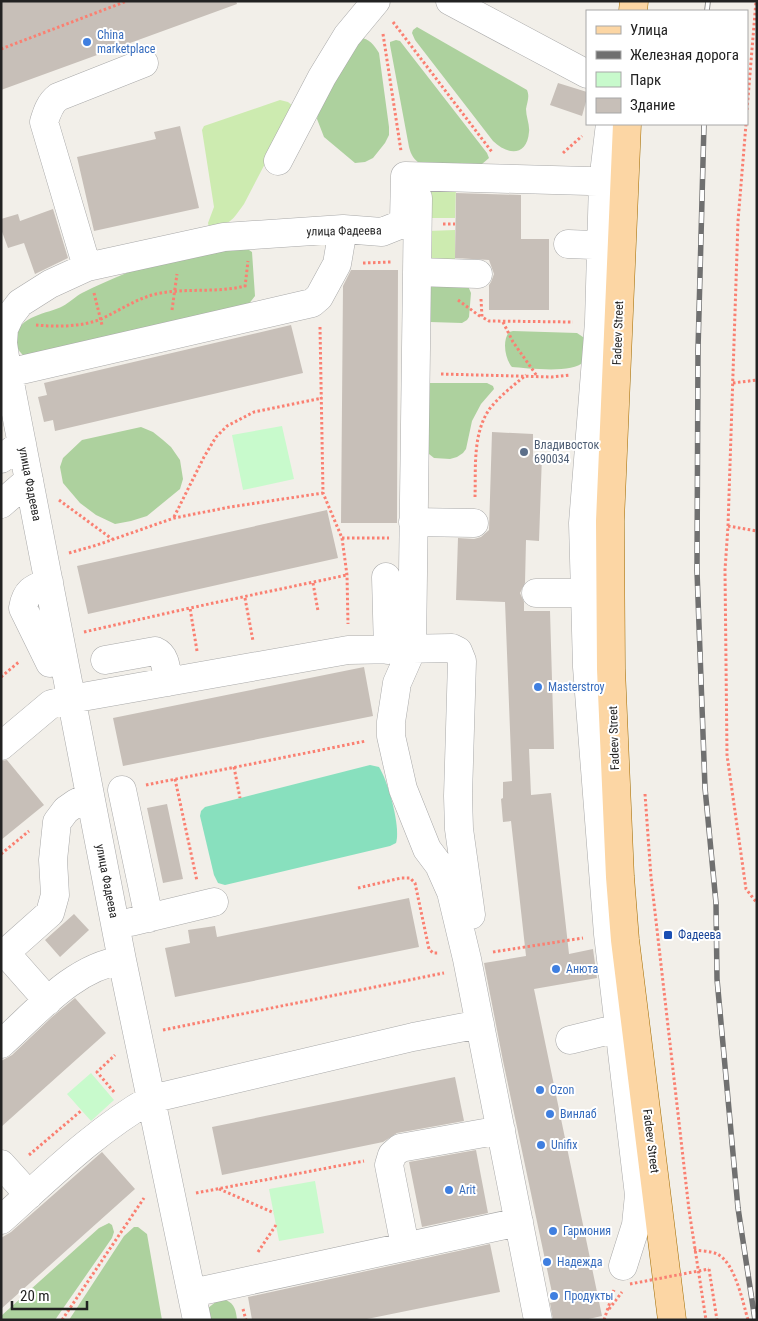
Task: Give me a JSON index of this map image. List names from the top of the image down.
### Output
{
  "streets": {
    "main road": ["Fadeev Street"],
    "street": ["улица Фадеева"]
  },
  "places": {
    "other": [
      "China marketplace",
      "Владивосток 690034",
      "Masterstroy",
      "Анюта",
      "Ozon",
      "Винлаб",
      "Unifix",
      "Arit",
      "Гармония",
      "Надежда",
      "Продукты"
    ],
    "transit": ["Фадеева"]
  },
  "legend": [
    "Улица",
    "Железная дорога",
    "Парк",
    "Здание"
  ],
  "scale_bar": "20 m"
}
